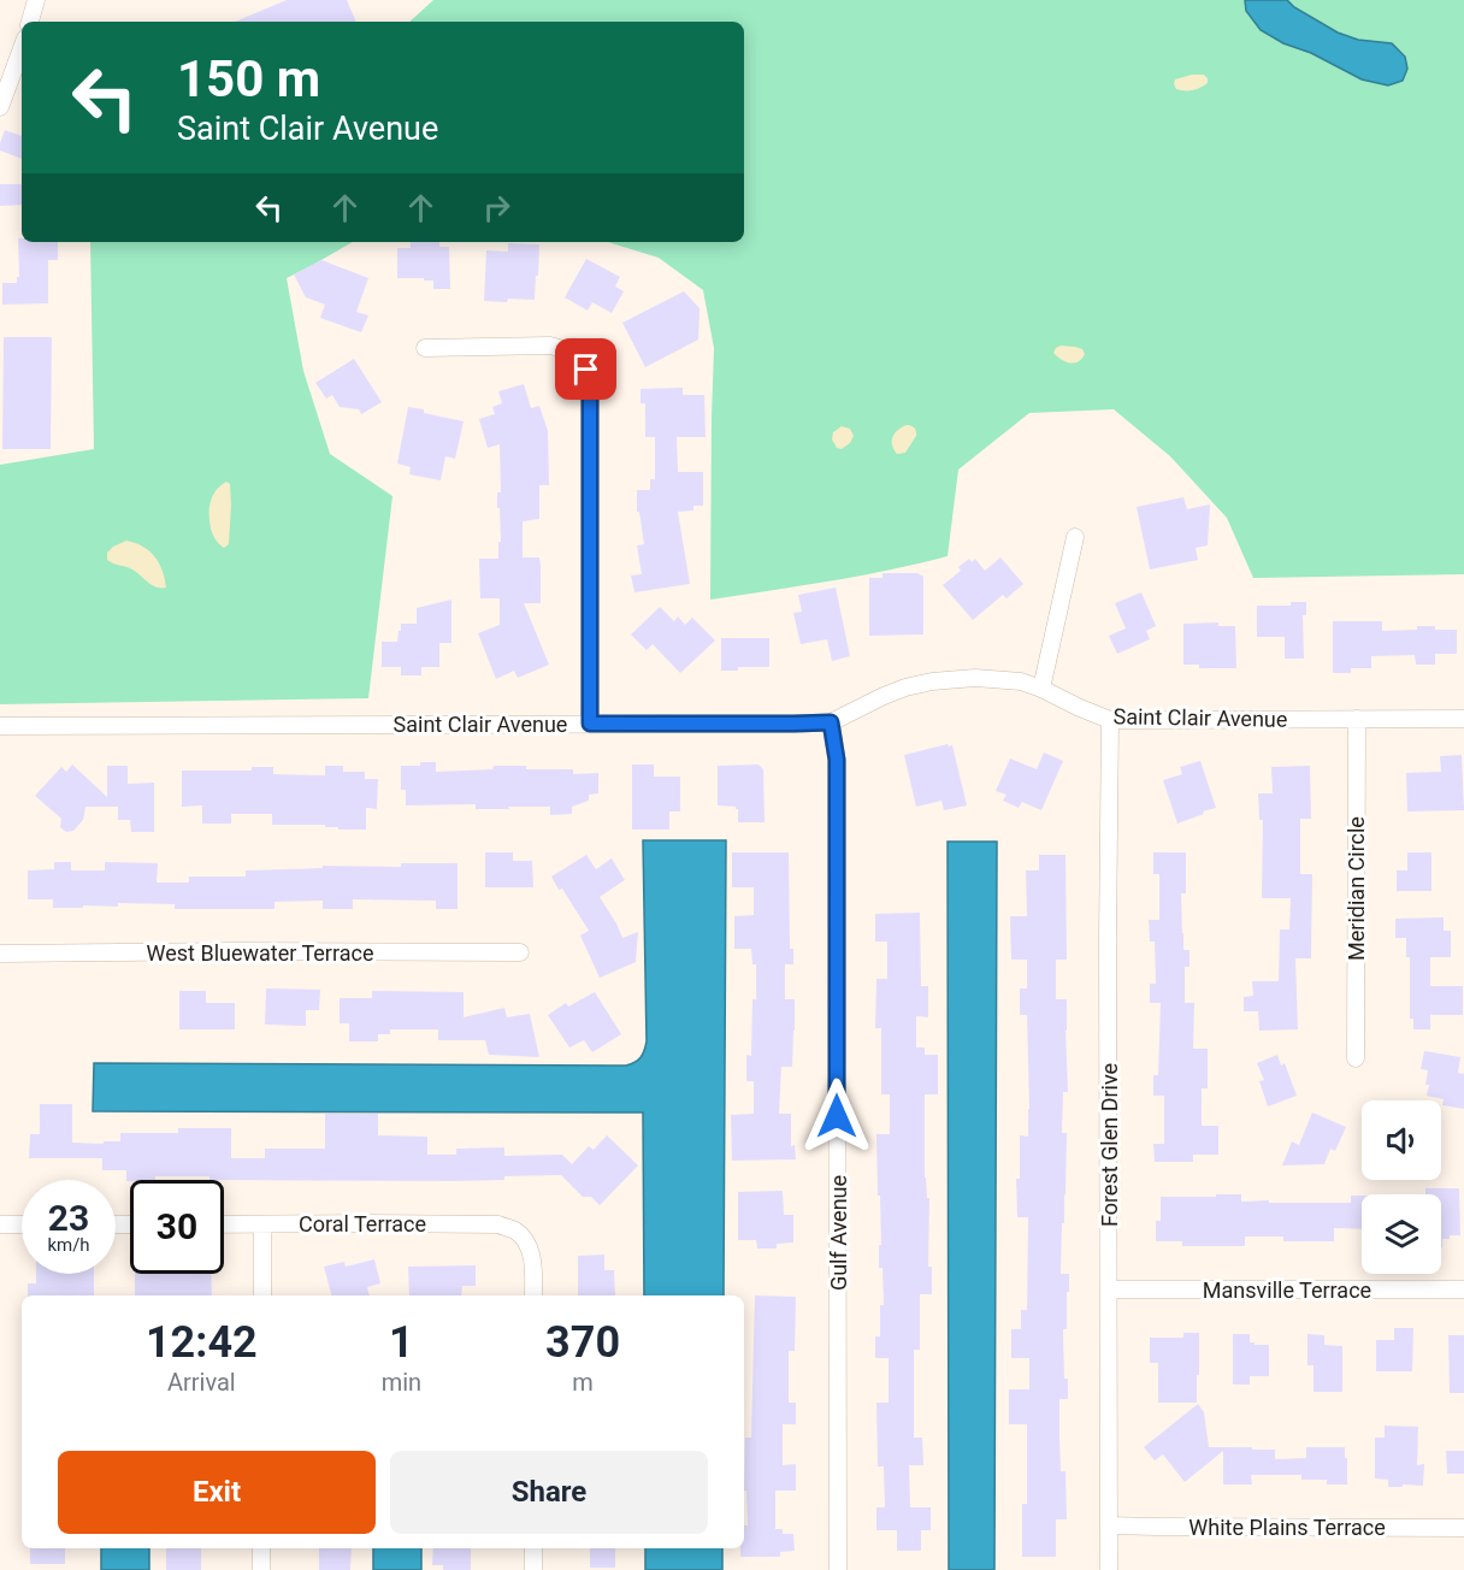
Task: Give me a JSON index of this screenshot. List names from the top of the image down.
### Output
{
  "streets": {
    "street": [
      "Saint Clair Avenue",
      "Meridian Circle",
      "West Bluewater Terrace",
      "Forest Glen Drive",
      "Coral Terrace",
      "Gulf Avenue",
      "Mansville Terrace",
      "White Plains Terrace"
    ]
  },
  "crossings": [
    ["Saint Clair Avenue", "Meridian Circle"],
    ["Saint Clair Avenue", "Forest Glen Drive"],
    ["Saint Clair Avenue", "Gulf Avenue"],
    ["Forest Glen Drive", "Mansville Terrace"],
    ["Forest Glen Drive", "White Plains Terrace"]
  ],
  "page": {
    "turn": ["150 m", "Saint Clair Avenue"],
    "speed": "23 km/h",
    "limit": "30",
    "eta": [
      "12:42",
      "Arrival",
      "1",
      "min",
      "370",
      "m"
    ],
    "buttons": ["Exit", "Share"]
  }
}
